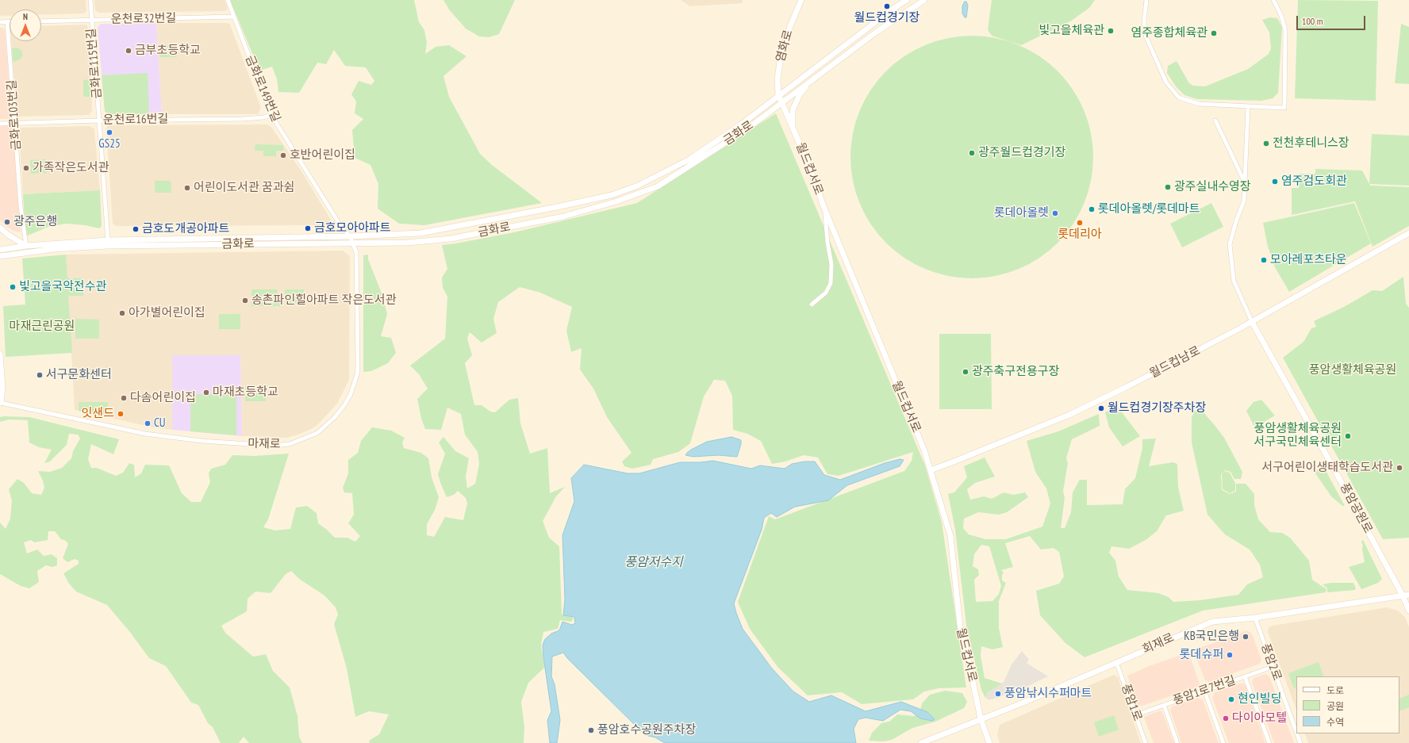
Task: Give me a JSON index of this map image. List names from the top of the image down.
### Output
{
  "streets": {
    "main road": [
      "염화로",
      "금화로",
      "월드컵서로",
      "월드컵남로",
      "풍암공원로",
      "회재로"
    ],
    "street": [
      "운천로32번길",
      "금화로115번길",
      "금화로149번길",
      "금화로103번길",
      "운천로16번길",
      "마재로",
      "풍암2로",
      "풍암1로7번길",
      "풍암1로"
    ]
  },
  "crossings": [
    ["운천로32번길", "금화로115번길"],
    ["운천로32번길", "금화로149번길"],
    ["염화로", "금화로"],
    ["염화로", "월드컵서로"],
    ["금화로115번길", "운천로16번길"],
    ["금화로115번길", "금화로"],
    ["금화로149번길", "운천로16번길"],
    ["금화로149번길", "금화로"],
    ["금화로149번길", "마재로"],
    ["금화로103번길", "운천로16번길"],
    ["금화로103번길", "금화로"],
    ["금화로", "월드컵서로"],
    ["금화로", "마재로"],
    ["월드컵서로", "월드컵남로"],
    ["월드컵서로", "회재로"],
    ["월드컵남로", "풍암공원로"],
    ["풍암공원로", "회재로"],
    ["회재로", "풍암2로"],
    ["회재로", "풍암1로"],
    ["풍암2로", "풍암1로7번길"],
    ["풍암1로7번길", "풍암1로"]
  ],
  "water": ["풍암저수지"],
  "parks": ["마재근린공원", "풍암생활체육공원"],
  "places": [
    "월드컵경기장",
    "빛고을체육관",
    "염주종합체육관",
    "금부초등학교",
    "GS25",
    "전천후테니스장",
    "광주월드컵경기장",
    "호반어린이집",
    "가족작은도서관",
    "염주검도회관",
    "광주실내수영장",
    "어린이도서관 꿈과쉼",
    "롯데아올렛/롯데마트",
    "롯데아올렛",
    "광주은행",
    "롯데리아",
    "금호모아아파트",
    "금호도개공아파트",
    "모아레포츠타운",
    "빛고을국악전수관",
    "송촌파인힐아파트 작은도서관",
    "아가별어린이집",
    "광주축구전용구장",
    "서구문화센터",
    "마재초등학교",
    "다솜어린이집",
    "월드컵경기장주차장",
    "잇샌드",
    "CU",
    "풍암생활체육공원 서구국민체육센터",
    "서구어린이생태학습도서관",
    "KB국민은행",
    "롯데슈퍼",
    "풍암낚시수퍼마트",
    "현인빌딩",
    "다이아모텔",
    "풍암호수공원주차장"
  ],
  "legend": ["도로", "공원", "수역"],
  "scale_bar": "100 m",
  "north": "top"
}
